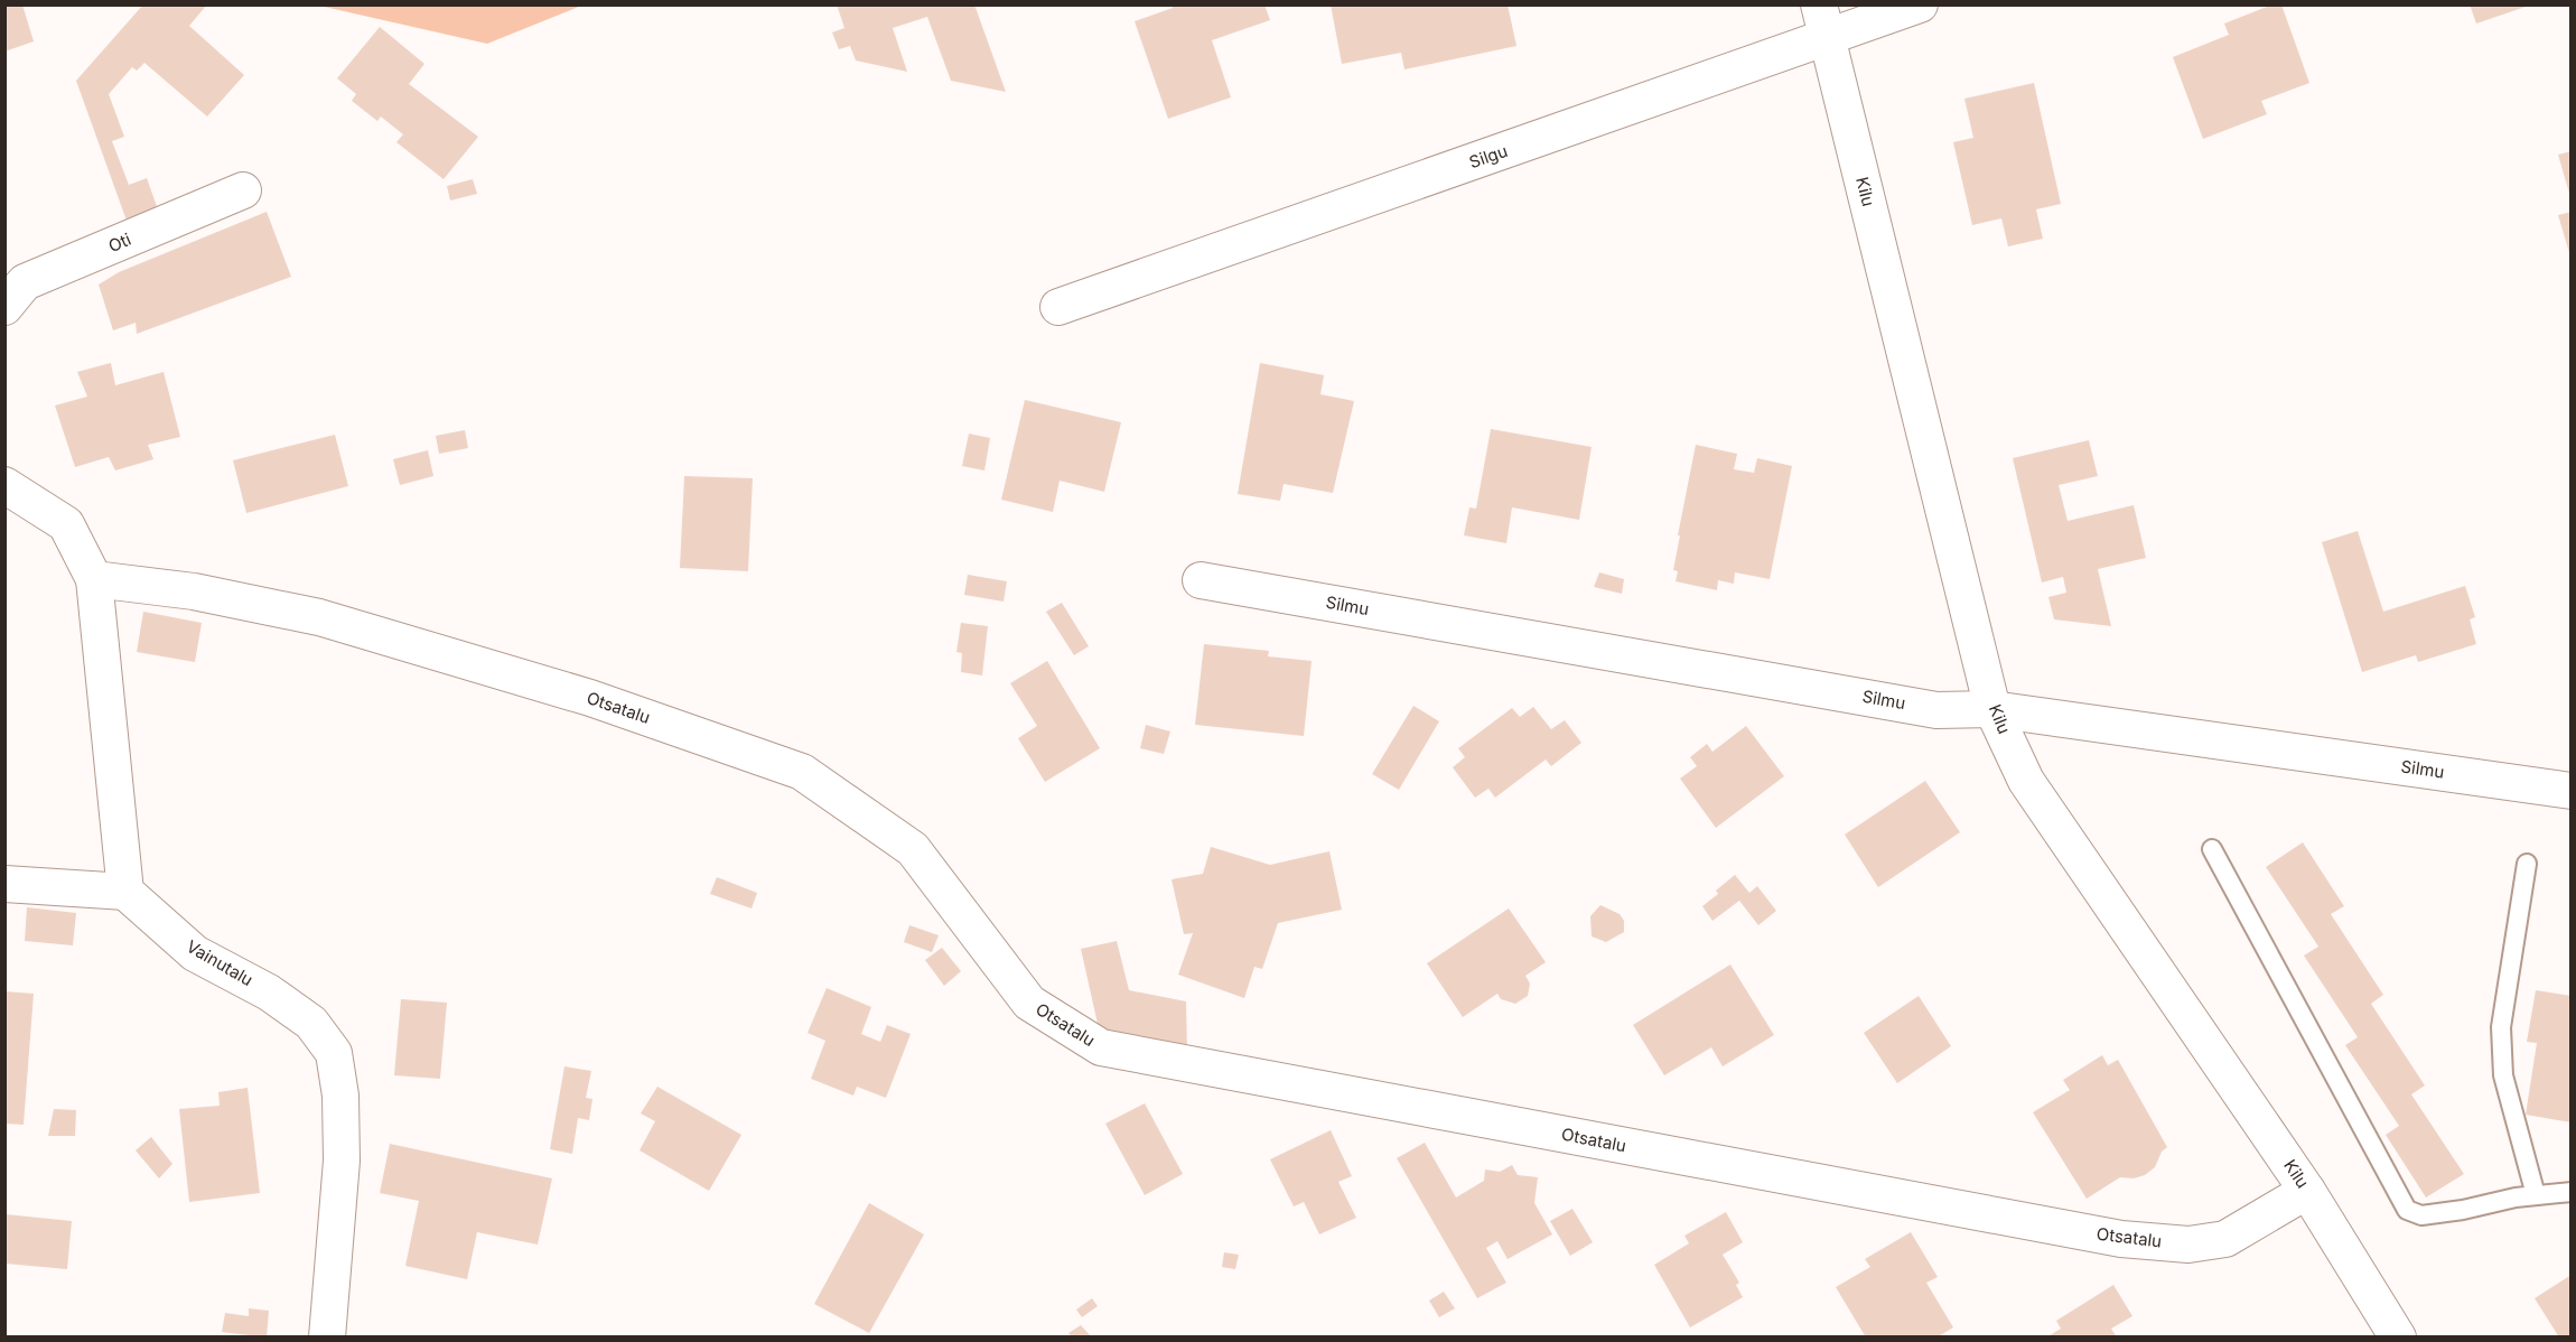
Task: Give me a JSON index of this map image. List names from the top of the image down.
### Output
{
  "streets": {
    "street": [
      "Silgu",
      "Kilu",
      "Oti",
      "Silmu",
      "Otsatalu",
      "Vainutalu"
    ]
  },
  "crossings": [
    ["Silgu", "Kilu"],
    ["Kilu", "Silmu"],
    ["Kilu", "Otsatalu"]
  ]
}
